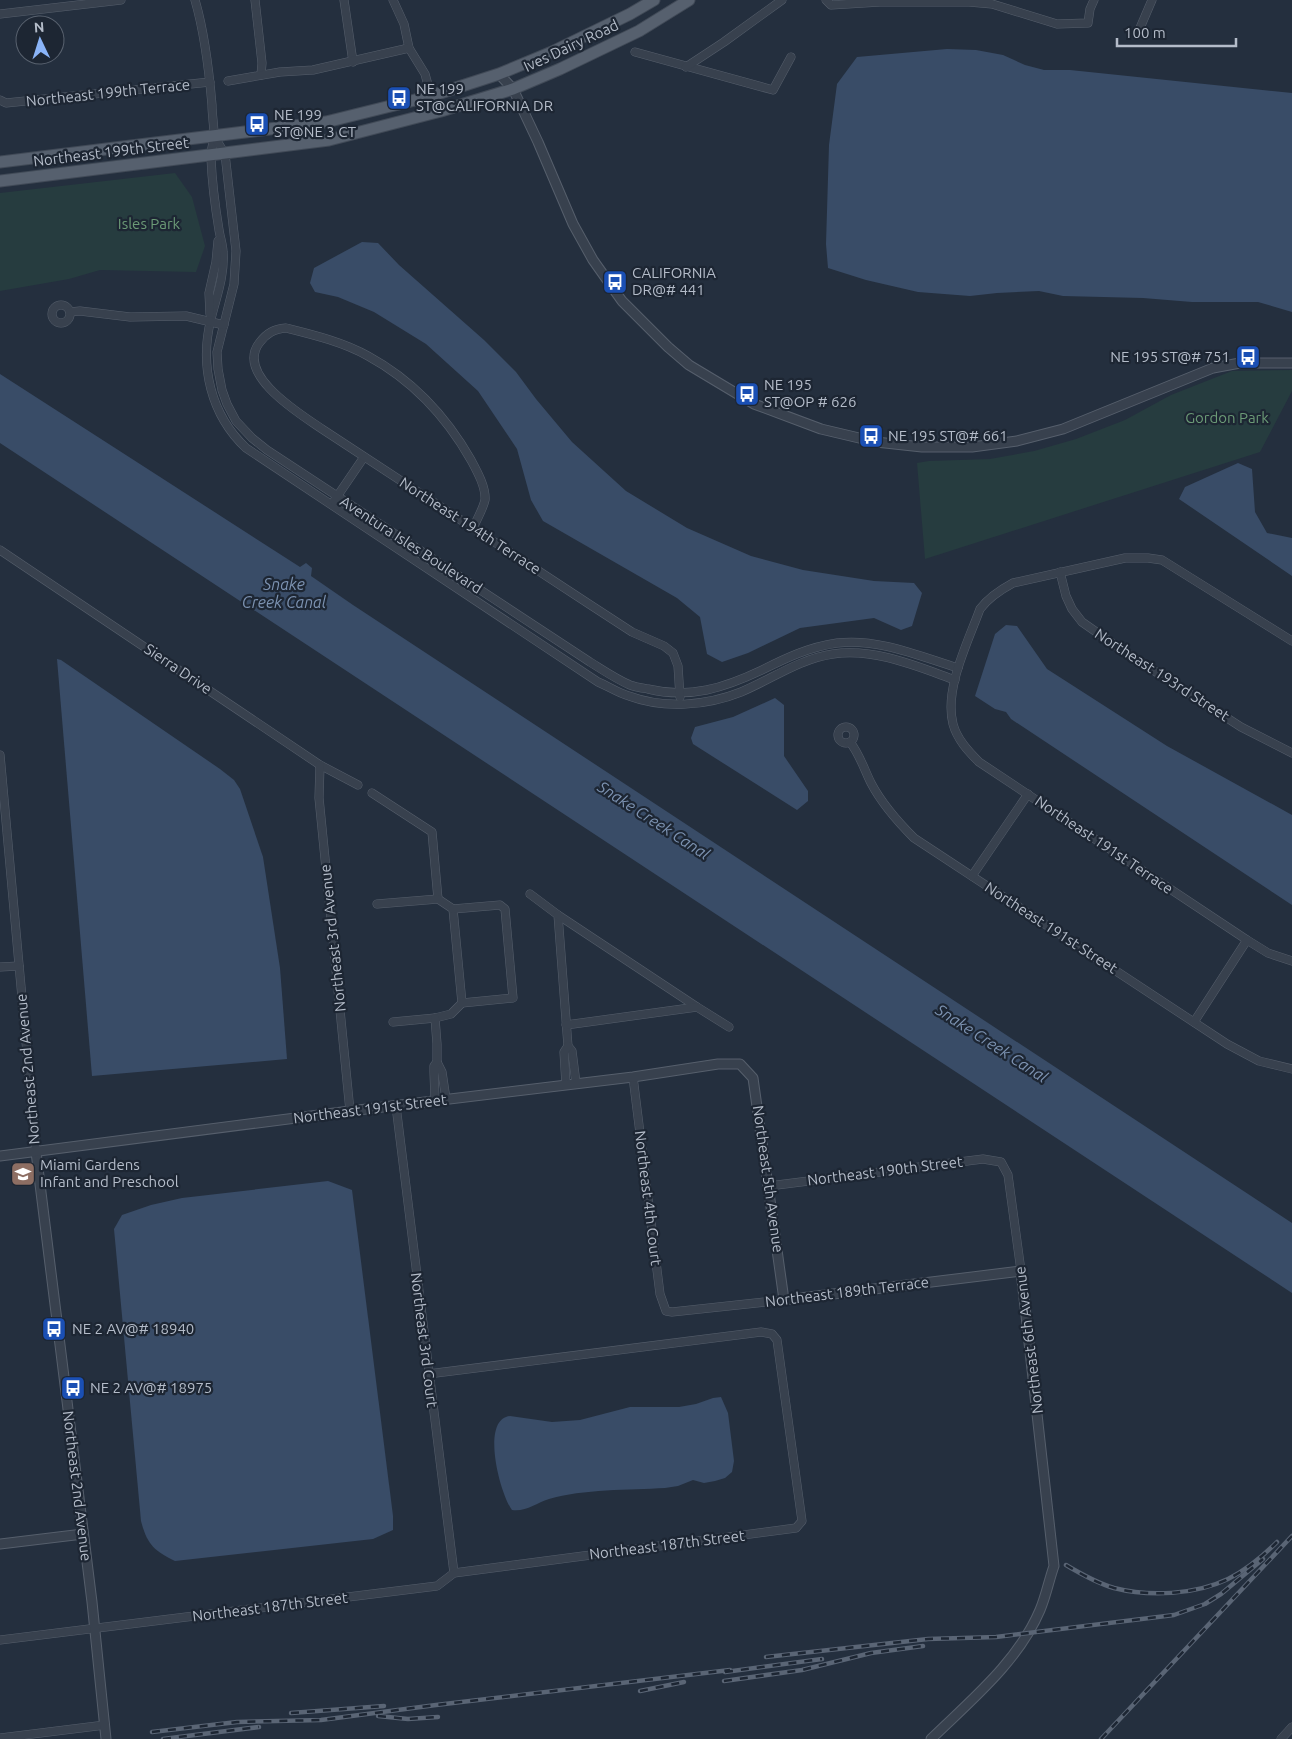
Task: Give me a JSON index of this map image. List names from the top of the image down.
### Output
{
  "streets": {
    "main road": ["Ives Dairy Road", "Northeast 199th Street"],
    "street": [
      "Northeast 199th Terrace",
      "Northeast 194th Terrace",
      "Aventura Isles Boulevard",
      "Sierra Drive",
      "Northeast 193rd Street",
      "Northeast 191st Terrace",
      "Northeast 191st Street",
      "Northeast 3rd Avenue",
      "Northeast 2nd Avenue",
      "Northeast 190th Street",
      "Northeast 5th Avenue",
      "Northeast 4th Court",
      "Northeast 189th Terrace",
      "Northeast 3rd Court",
      "Northeast 6th Avenue",
      "Northeast 187th Street"
    ]
  },
  "crossings": [
    ["Ives Dairy Road", "Northeast 199th Street"],
    ["Ives Dairy Road", "Aventura Isles Boulevard"],
    ["Northeast 199th Street", "Aventura Isles Boulevard"],
    ["Northeast 194th Terrace", "Aventura Isles Boulevard"],
    ["Aventura Isles Boulevard", "Northeast 191st Terrace"],
    ["Sierra Drive", "Northeast 3rd Avenue"],
    ["Northeast 191st Street", "Northeast 3rd Avenue"],
    ["Northeast 191st Street", "Northeast 2nd Avenue"],
    ["Northeast 191st Street", "Northeast 5th Avenue"],
    ["Northeast 191st Street", "Northeast 4th Court"],
    ["Northeast 191st Street", "Northeast 3rd Court"],
    ["Northeast 2nd Avenue", "Northeast 187th Street"],
    ["Northeast 190th Street", "Northeast 5th Avenue"],
    ["Northeast 190th Street", "Northeast 6th Avenue"],
    ["Northeast 5th Avenue", "Northeast 189th Terrace"],
    ["Northeast 4th Court", "Northeast 189th Terrace"],
    ["Northeast 189th Terrace", "Northeast 6th Avenue"],
    ["Northeast 3rd Court", "Northeast 187th Street"]
  ],
  "water": ["Snake Creek Canal"],
  "parks": ["Isles Park", "Gordon Park"],
  "places": {
    "bus stop": [
      "NE 199 ST@CALIFORNIA DR",
      "NE 199 ST@NE 3 CT",
      "CALIFORNIA DR@# 441",
      "NE 195 ST@# 751",
      "NE 195 ST@OP # 626",
      "NE 195 ST@# 661",
      "NE 2 AV@# 18940",
      "NE 2 AV@# 18975"
    ],
    "school or university": ["Miami Gardens Infant and Preschool"]
  },
  "scale_bar": "100 m",
  "north": "top"
}
